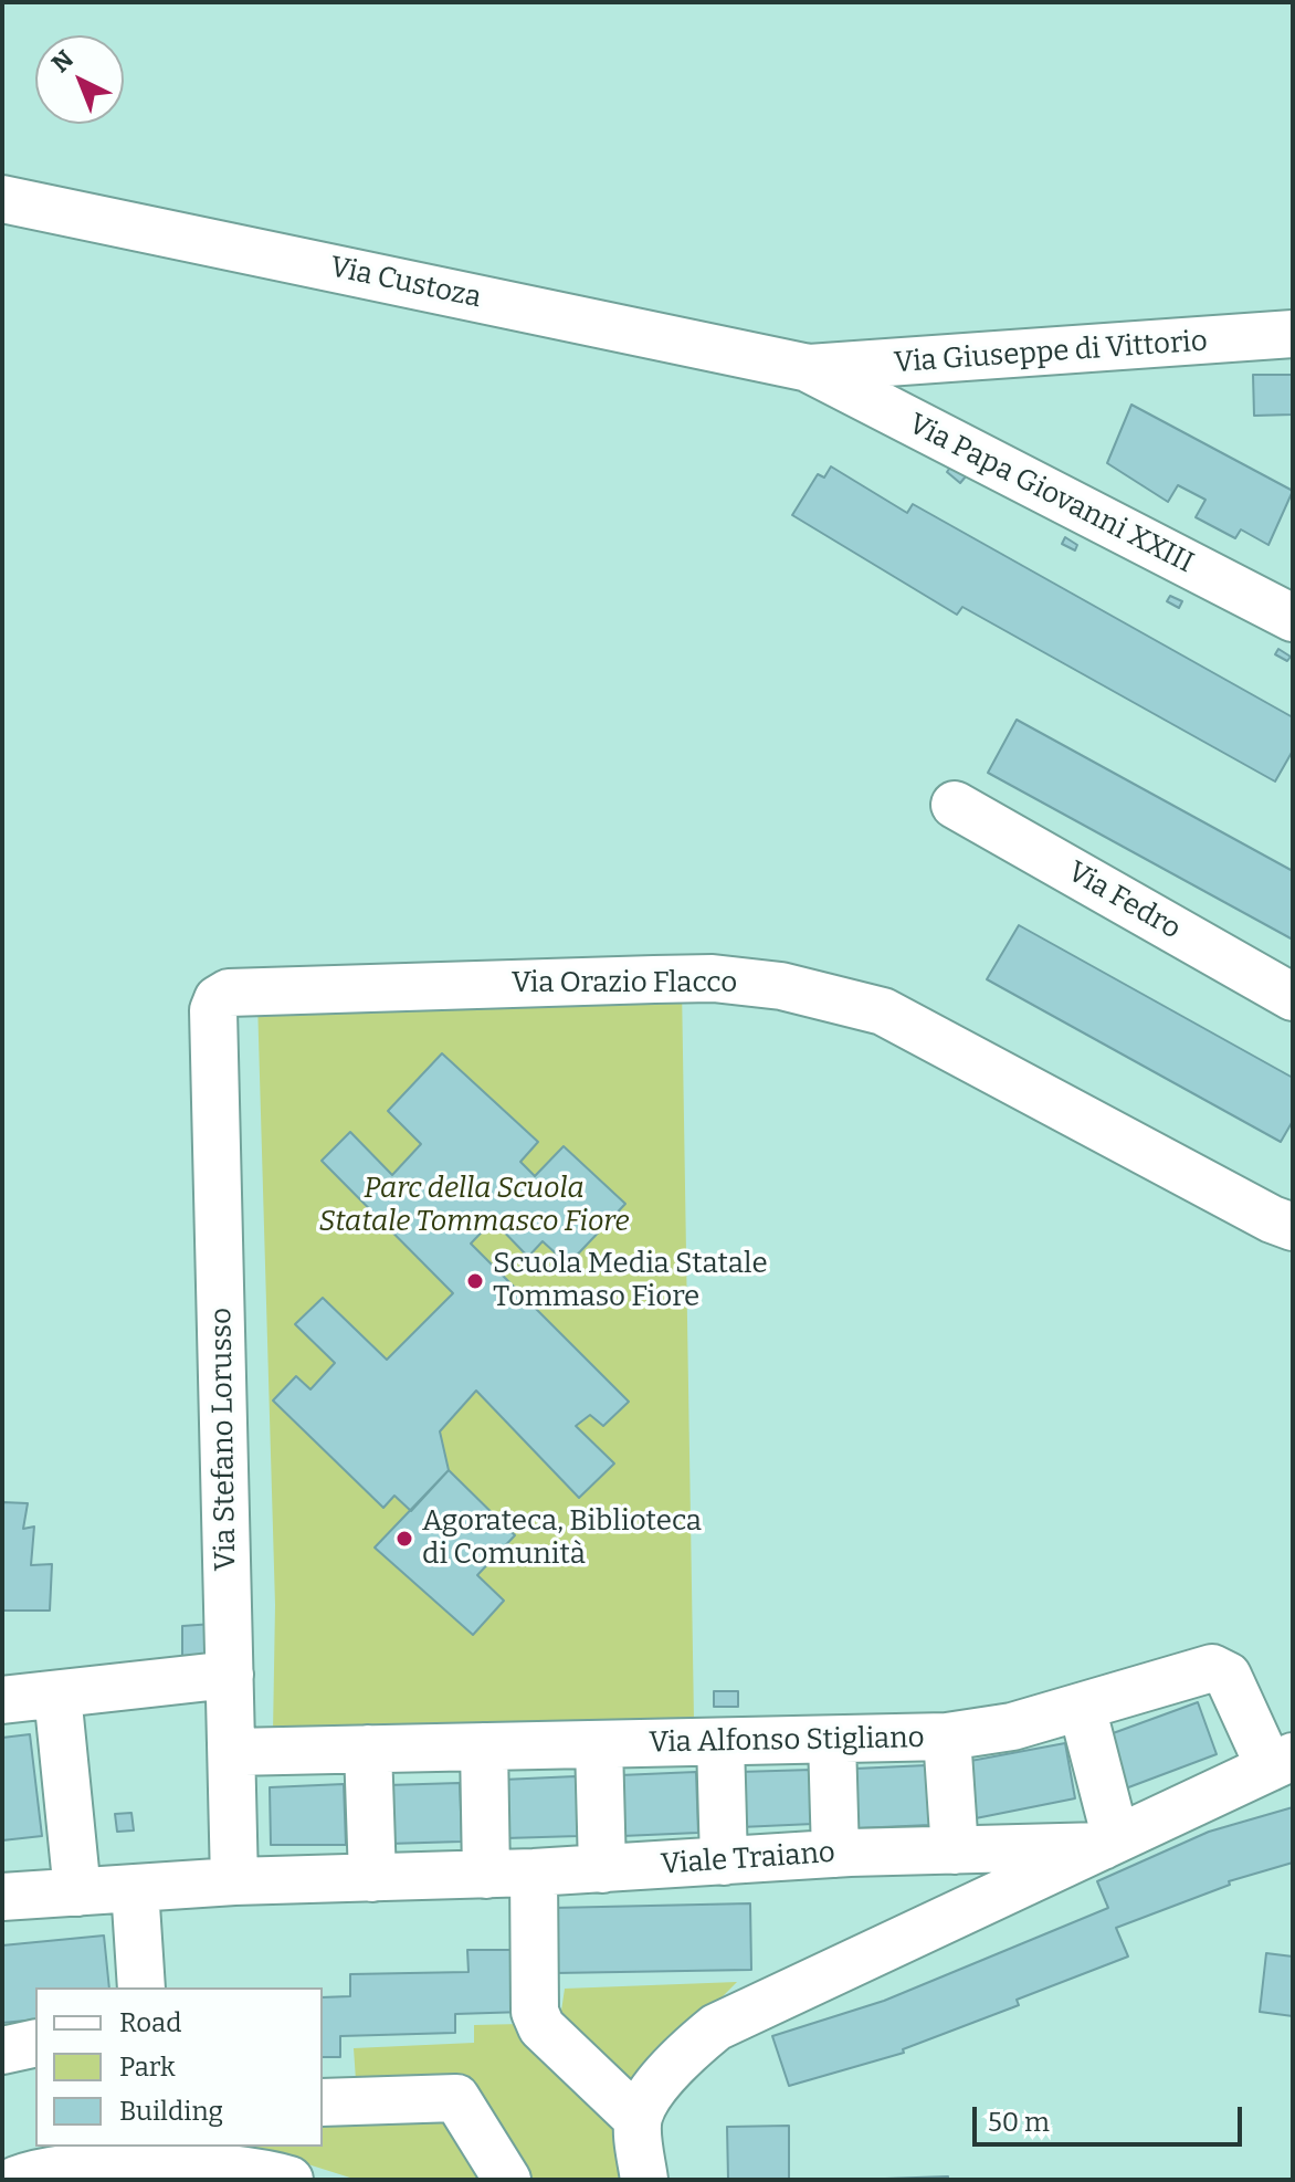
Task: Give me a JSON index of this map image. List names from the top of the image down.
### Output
{
  "streets": {
    "street": [
      "Via Custoza",
      "Via Giuseppe di Vittorio",
      "Via Papa Giovanni XXIII",
      "Via Fedro",
      "Via Orazio Flacco",
      "Via Stefano Lorusso",
      "Via Alfonso Stigliano",
      "Viale Traiano"
    ]
  },
  "crossings": [
    ["Via Custoza", "Via Giuseppe di Vittorio"],
    ["Via Custoza", "Via Papa Giovanni XXIII"],
    ["Via Giuseppe di Vittorio", "Via Papa Giovanni XXIII"],
    ["Via Orazio Flacco", "Via Stefano Lorusso"],
    ["Via Stefano Lorusso", "Via Alfonso Stigliano"],
    ["Via Stefano Lorusso", "Viale Traiano"]
  ],
  "parks": ["Parc della Scuola Statale Tommasco Fiore"],
  "places": ["Scuola Media Statale Tommaso Fiore", "Agorateca, Biblioteca di Comunità"],
  "legend": ["Road", "Park", "Building"],
  "scale_bar": "50 m",
  "north": "top left"
}
